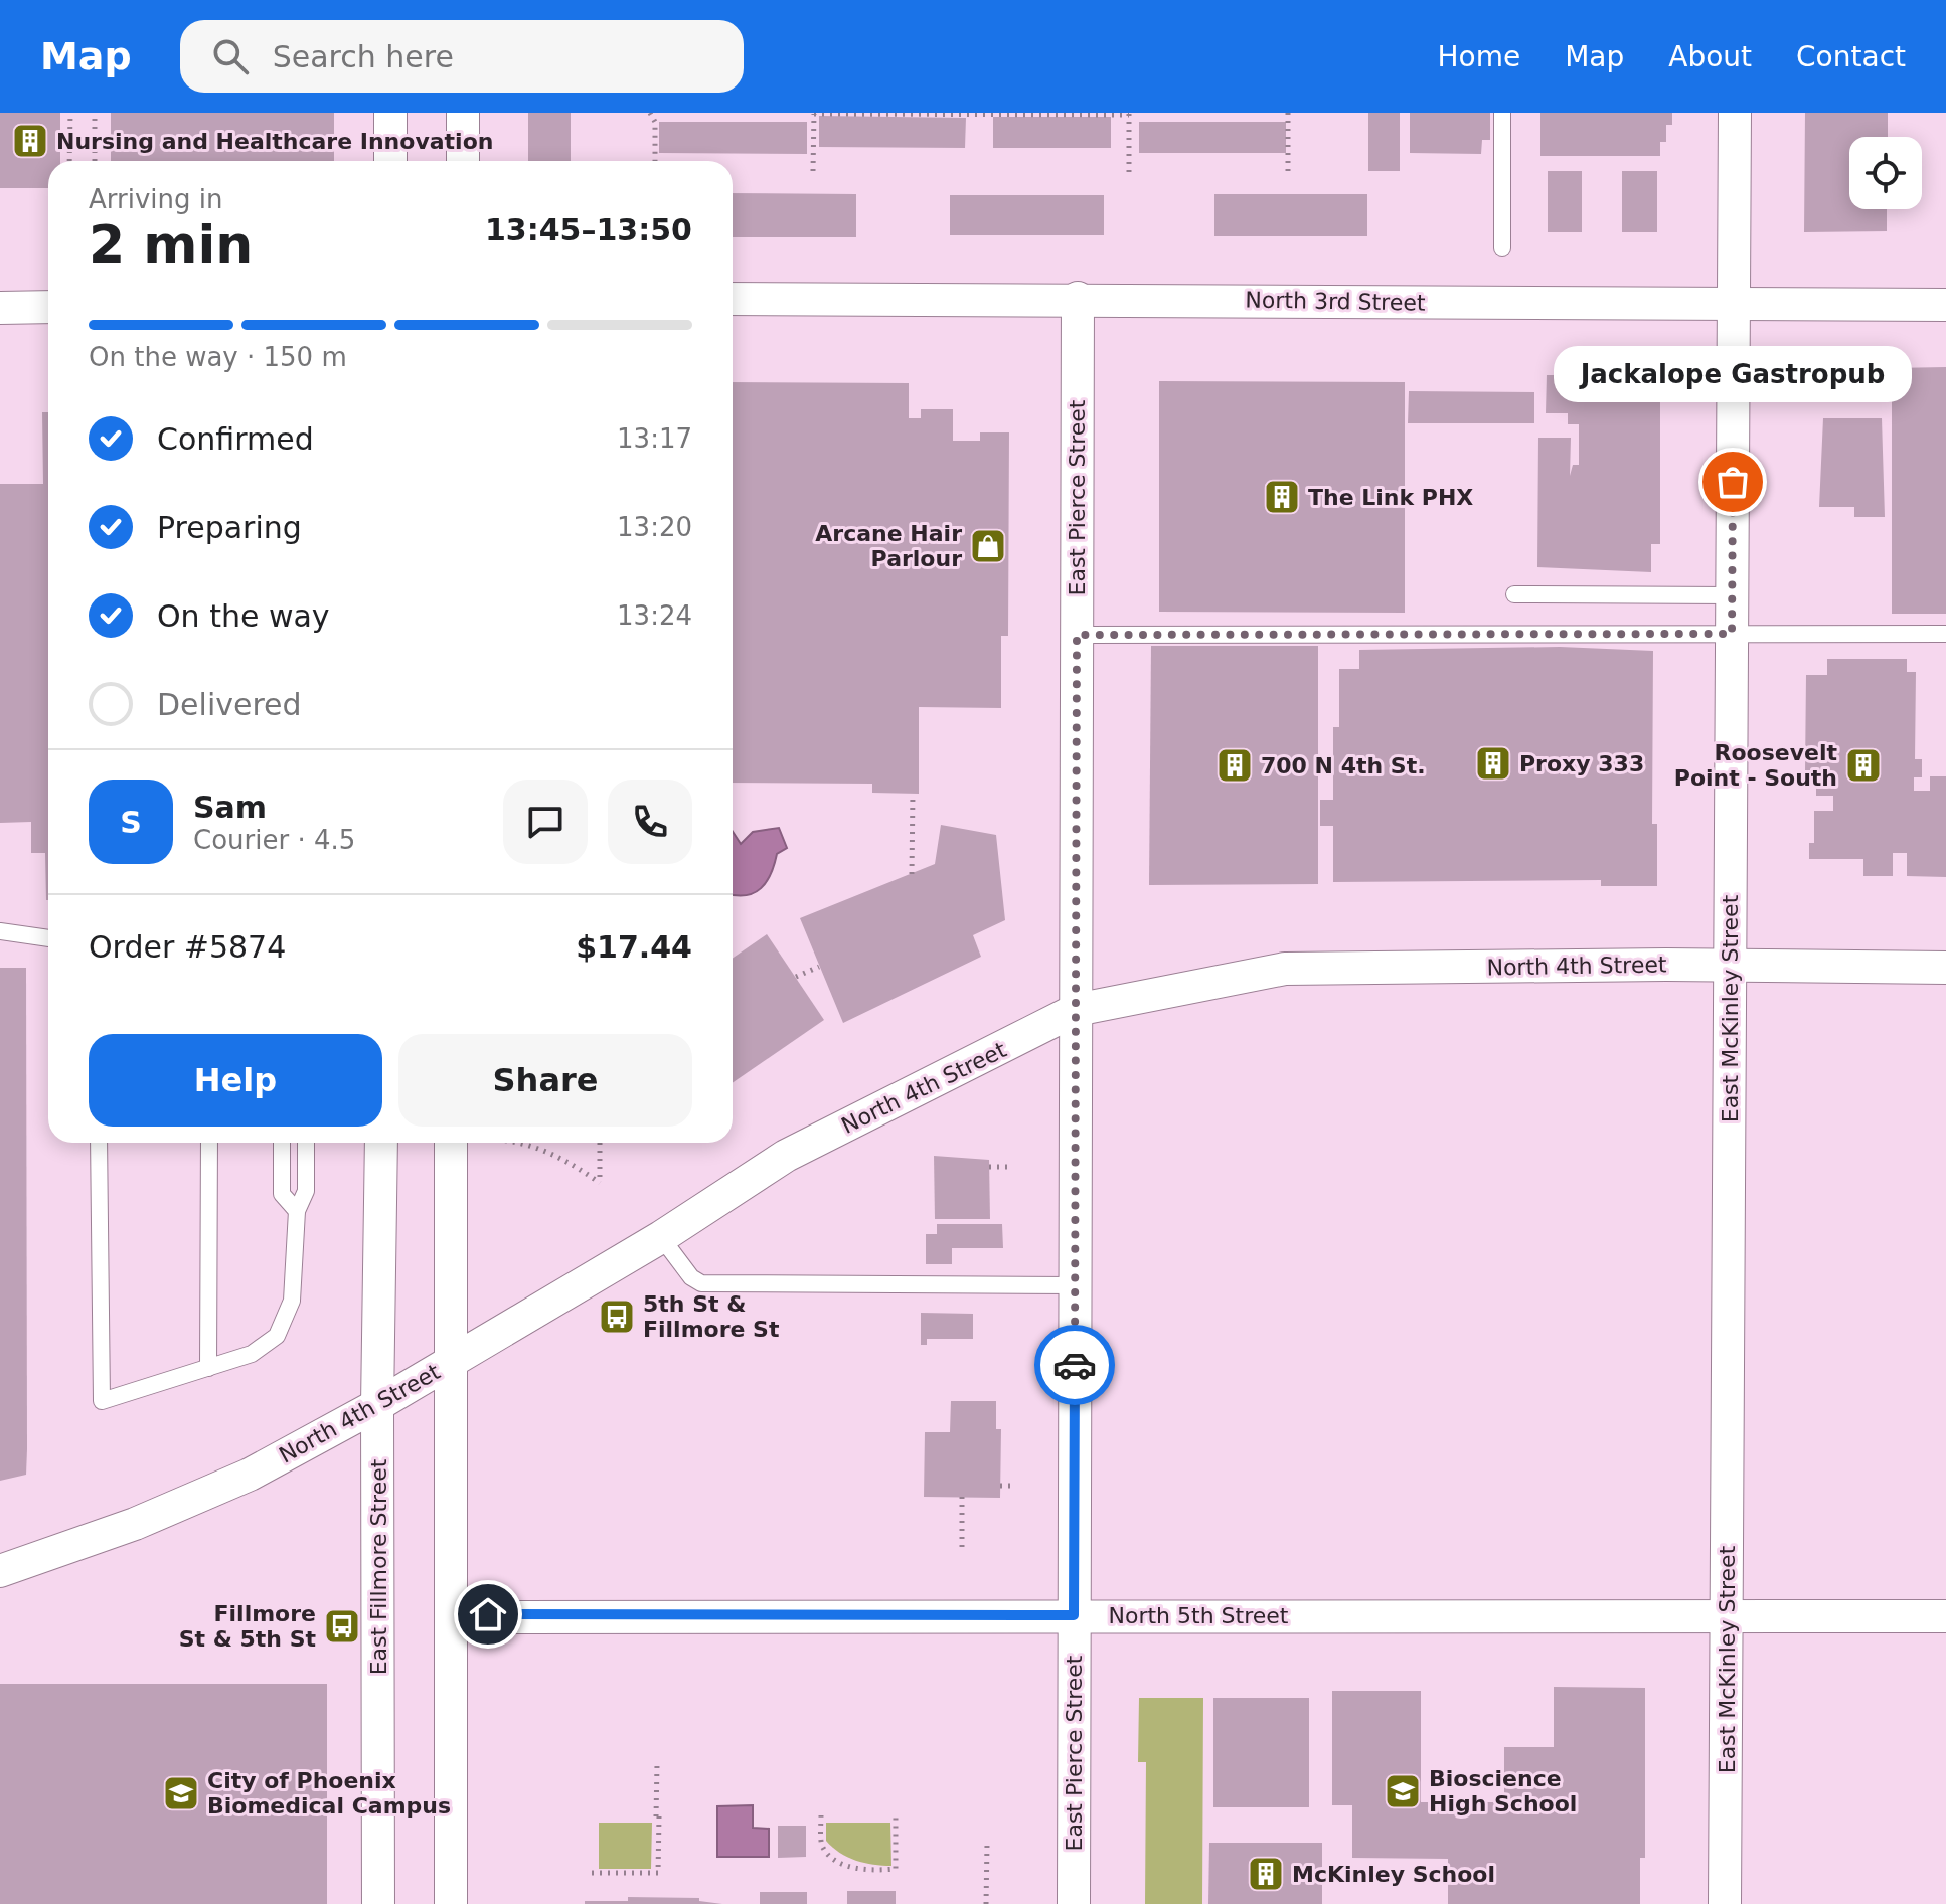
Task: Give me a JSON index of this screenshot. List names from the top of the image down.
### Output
{
  "streets": {
    "street": [
      "North 3rd Street",
      "East Pierce Street",
      "North 4th Street",
      "East McKinley Street",
      "East Fillmore Street",
      "North 5th Street"
    ]
  },
  "crossings": [
    ["North 3rd Street", "East Pierce Street"],
    ["North 3rd Street", "East McKinley Street"],
    ["East Pierce Street", "North 4th Street"],
    ["East Pierce Street", "North 5th Street"],
    ["North 4th Street", "East McKinley Street"],
    ["North 4th Street", "East Fillmore Street"],
    ["East McKinley Street", "North 5th Street"]
  ],
  "places": {
    "building": [
      "Nursing and Healthcare Innovation",
      "The Link PHX",
      "Proxy 333",
      "700 N 4th St.",
      "Roosevelt Point - South",
      "McKinley School"
    ],
    "other": ["Jackalope Gastropub"],
    "shop": ["Arcane Hair Parlour"],
    "bus stop": ["5th St & Fillmore St", "Fillmore St & 5th St"],
    "school or university": ["Bioscience High School", "City of Phoenix Biomedical Campus"]
  },
  "page": {
    "header": "Map",
    "search": "Search here",
    "nav": [
      "Home",
      "Map",
      "About",
      "Contact"
    ],
    "heading": ["2 min", "Arriving in", "13:45–13:50"],
    "panel": [
      "Sam",
      "Courier · 4.5",
      "Order #5874",
      "$17.44"
    ],
    "bar": "On the way · 150 m",
    "bubble": "Jackalope Gastropub",
    "list": [
      ["Confirmed", "13:17"],
      ["Preparing", "13:20"],
      ["On the way", "13:24"],
      "Delivered"
    ],
    "round": "S",
    "buttons": ["Help", "Share"]
  }
}
